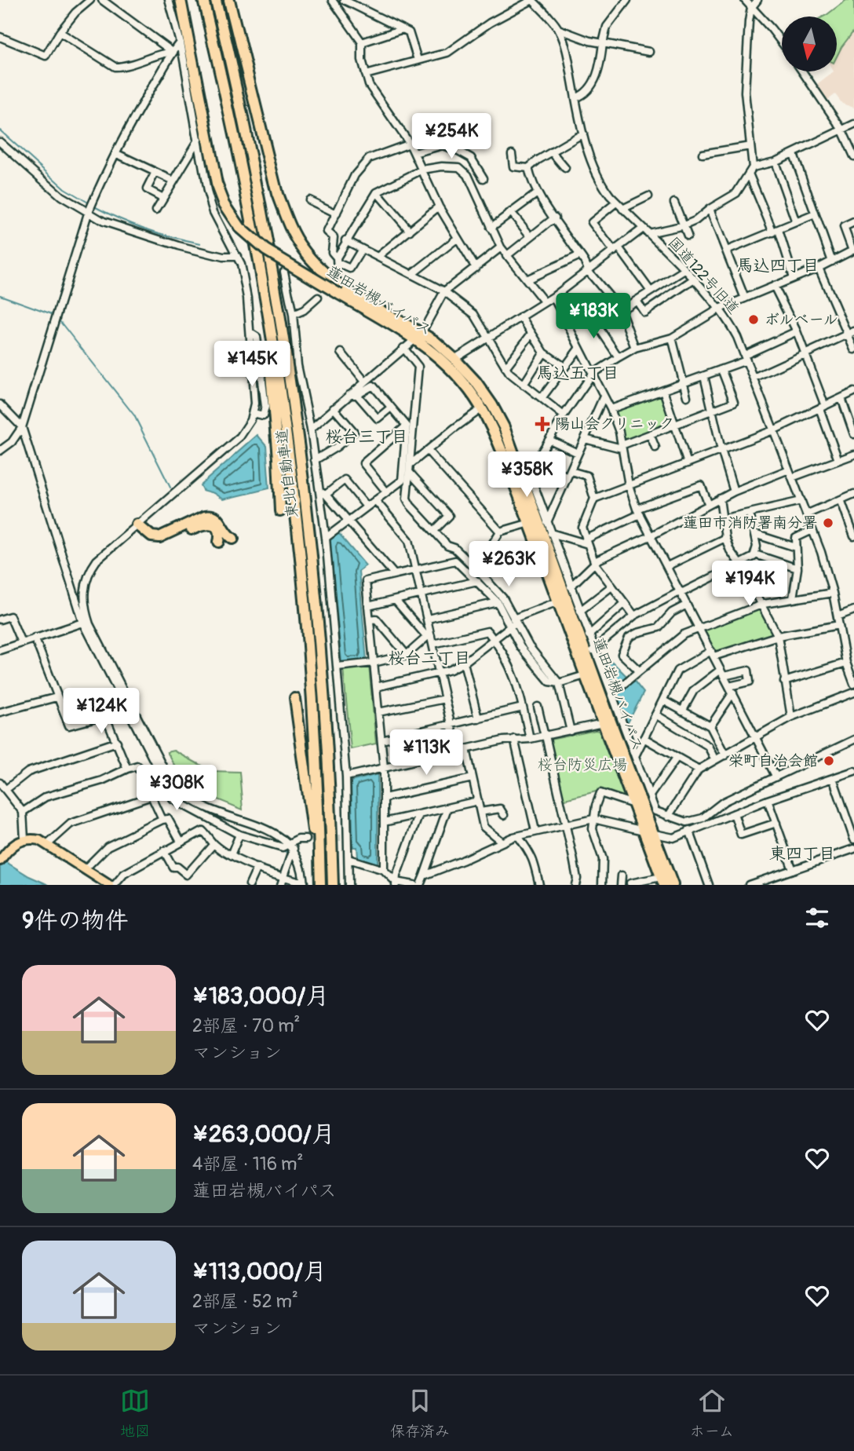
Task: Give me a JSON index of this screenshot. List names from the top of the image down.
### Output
{
  "streets": {
    "highway": ["蓮田岩槻バイパス", "東北自動車道"],
    "street": ["国道122号旧道"]
  },
  "districts": [
    "馬込四丁目",
    "馬込五丁目",
    "桜台三丁目",
    "桜台二丁目",
    "東四丁目"
  ],
  "parks": ["桜台防災広場"],
  "places": {
    "other": ["ボルベール", "蓮田市消防署南分署", "栄町自治会館"],
    "health": ["陽山会クリニック"]
  },
  "north": "bottom",
  "page": {
    "price": [
      "¥254K",
      "¥183K",
      "¥145K",
      "¥358K",
      "¥263K",
      "¥194K",
      "¥124K",
      "¥113K",
      "¥308K"
    ],
    "heading": "9件の物件",
    "list": [
      {
        "name": "¥183,000/月",
        "note": "2部屋 · 70 m² · マンション"
      },
      {
        "name": "¥263,000/月",
        "note": "4部屋 · 116 m² · 蓮田岩槻バイパス"
      },
      {
        "name": "¥113,000/月",
        "note": "2部屋 · 52 m² · マンション"
      }
    ],
    "tabs": ["地図", "保存済み", "ホーム"]
  }
}
